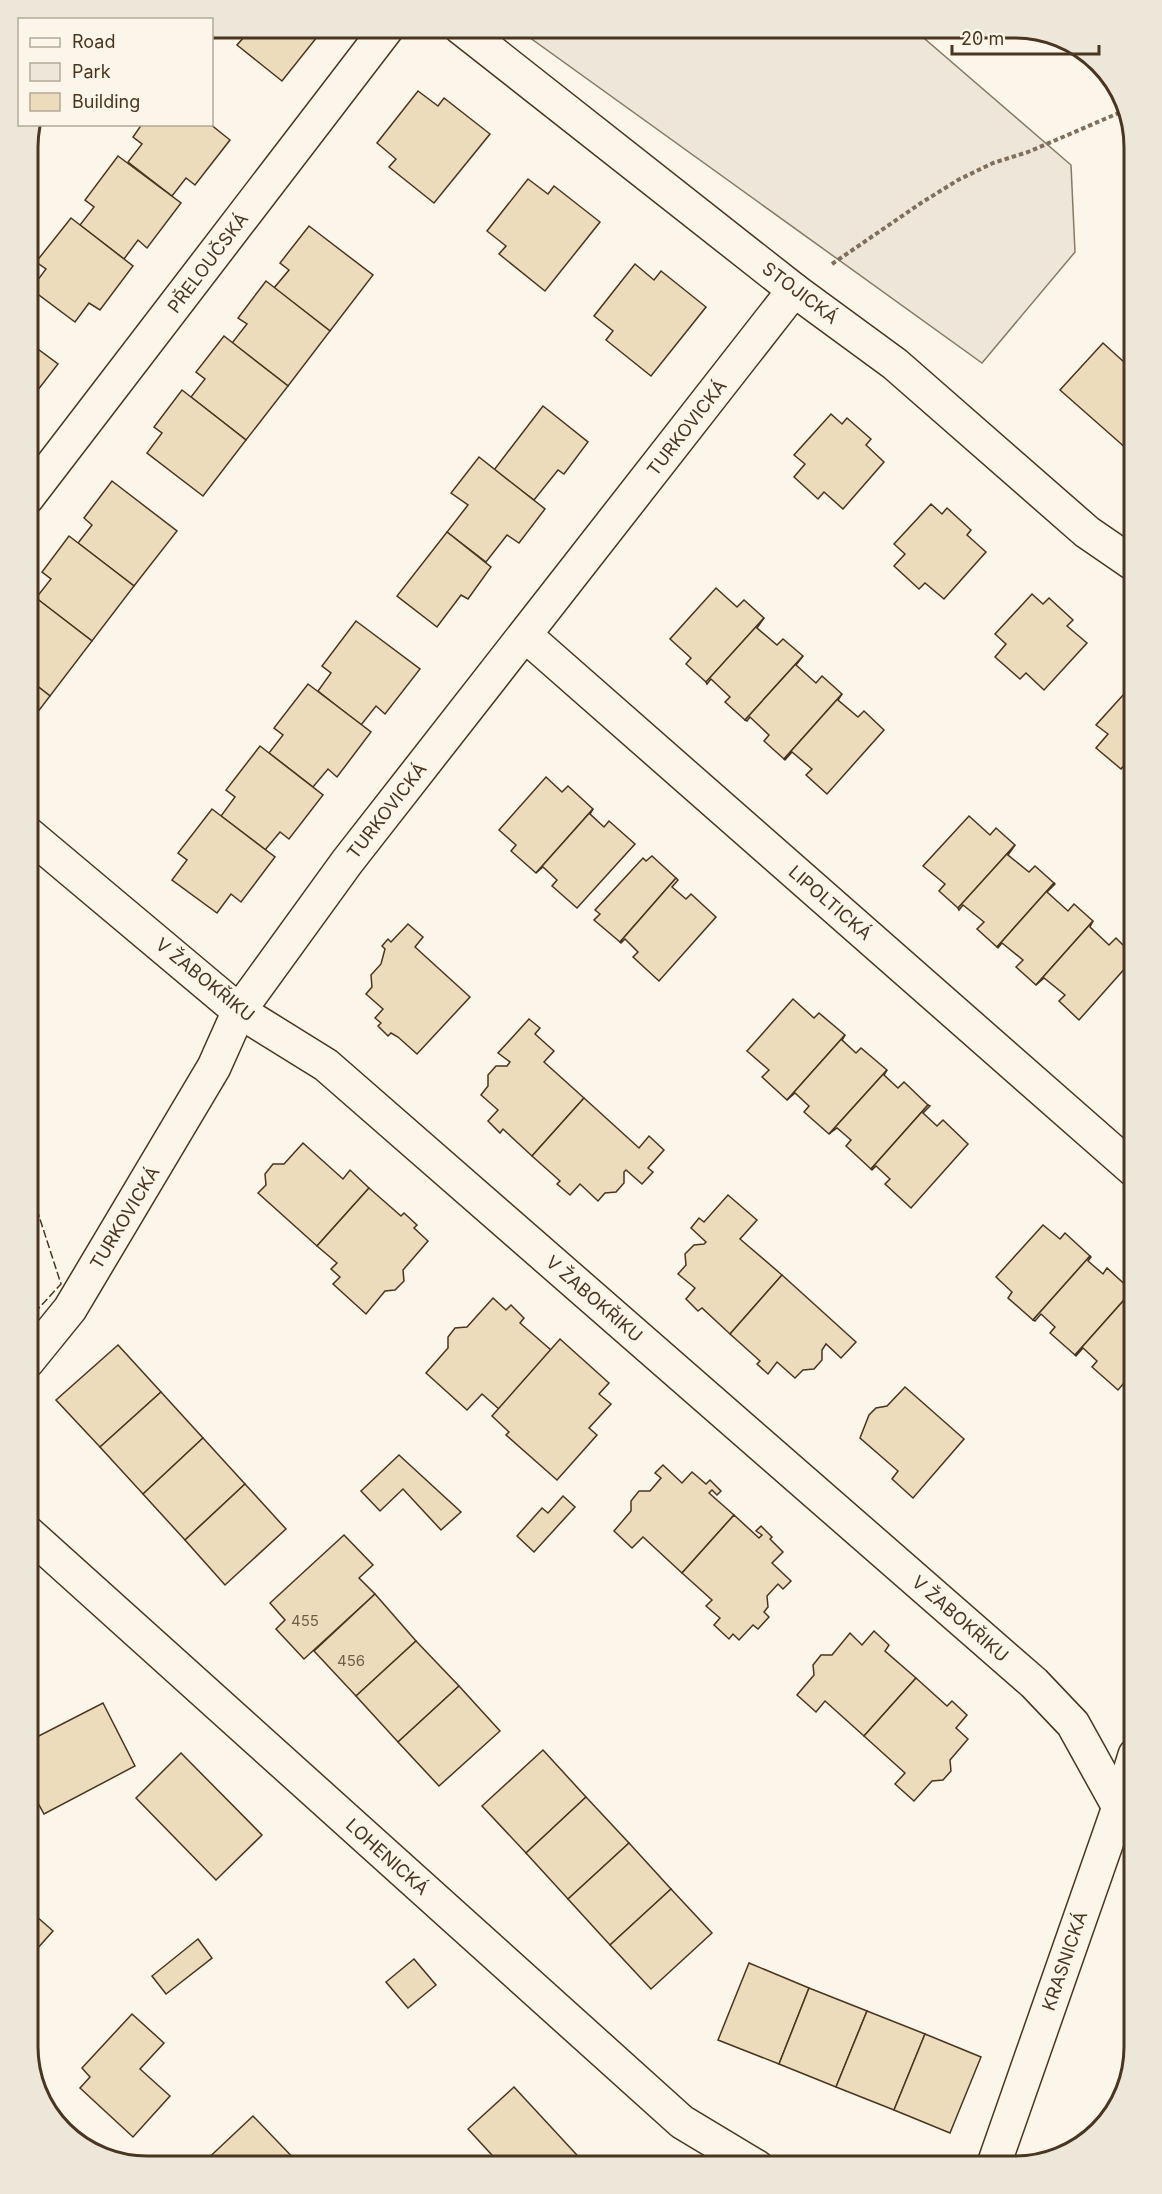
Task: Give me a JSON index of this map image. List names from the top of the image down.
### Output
{
  "streets": {
    "street": [
      "PŘELOUČSKÁ",
      "STOJICKÁ",
      "TURKOVICKÁ",
      "LIPOLTICKÁ",
      "V ŽABOKŘIKU",
      "LOHENICKÁ",
      "KRASNICKÁ"
    ]
  },
  "crossings": [
    ["STOJICKÁ", "TURKOVICKÁ"],
    ["TURKOVICKÁ", "LIPOLTICKÁ"],
    ["TURKOVICKÁ", "V ŽABOKŘIKU"],
    ["V ŽABOKŘIKU", "KRASNICKÁ"]
  ],
  "house_numbers": ["455", "456"],
  "legend": ["Road", "Park", "Building"],
  "scale_bar": "20 m"
}
